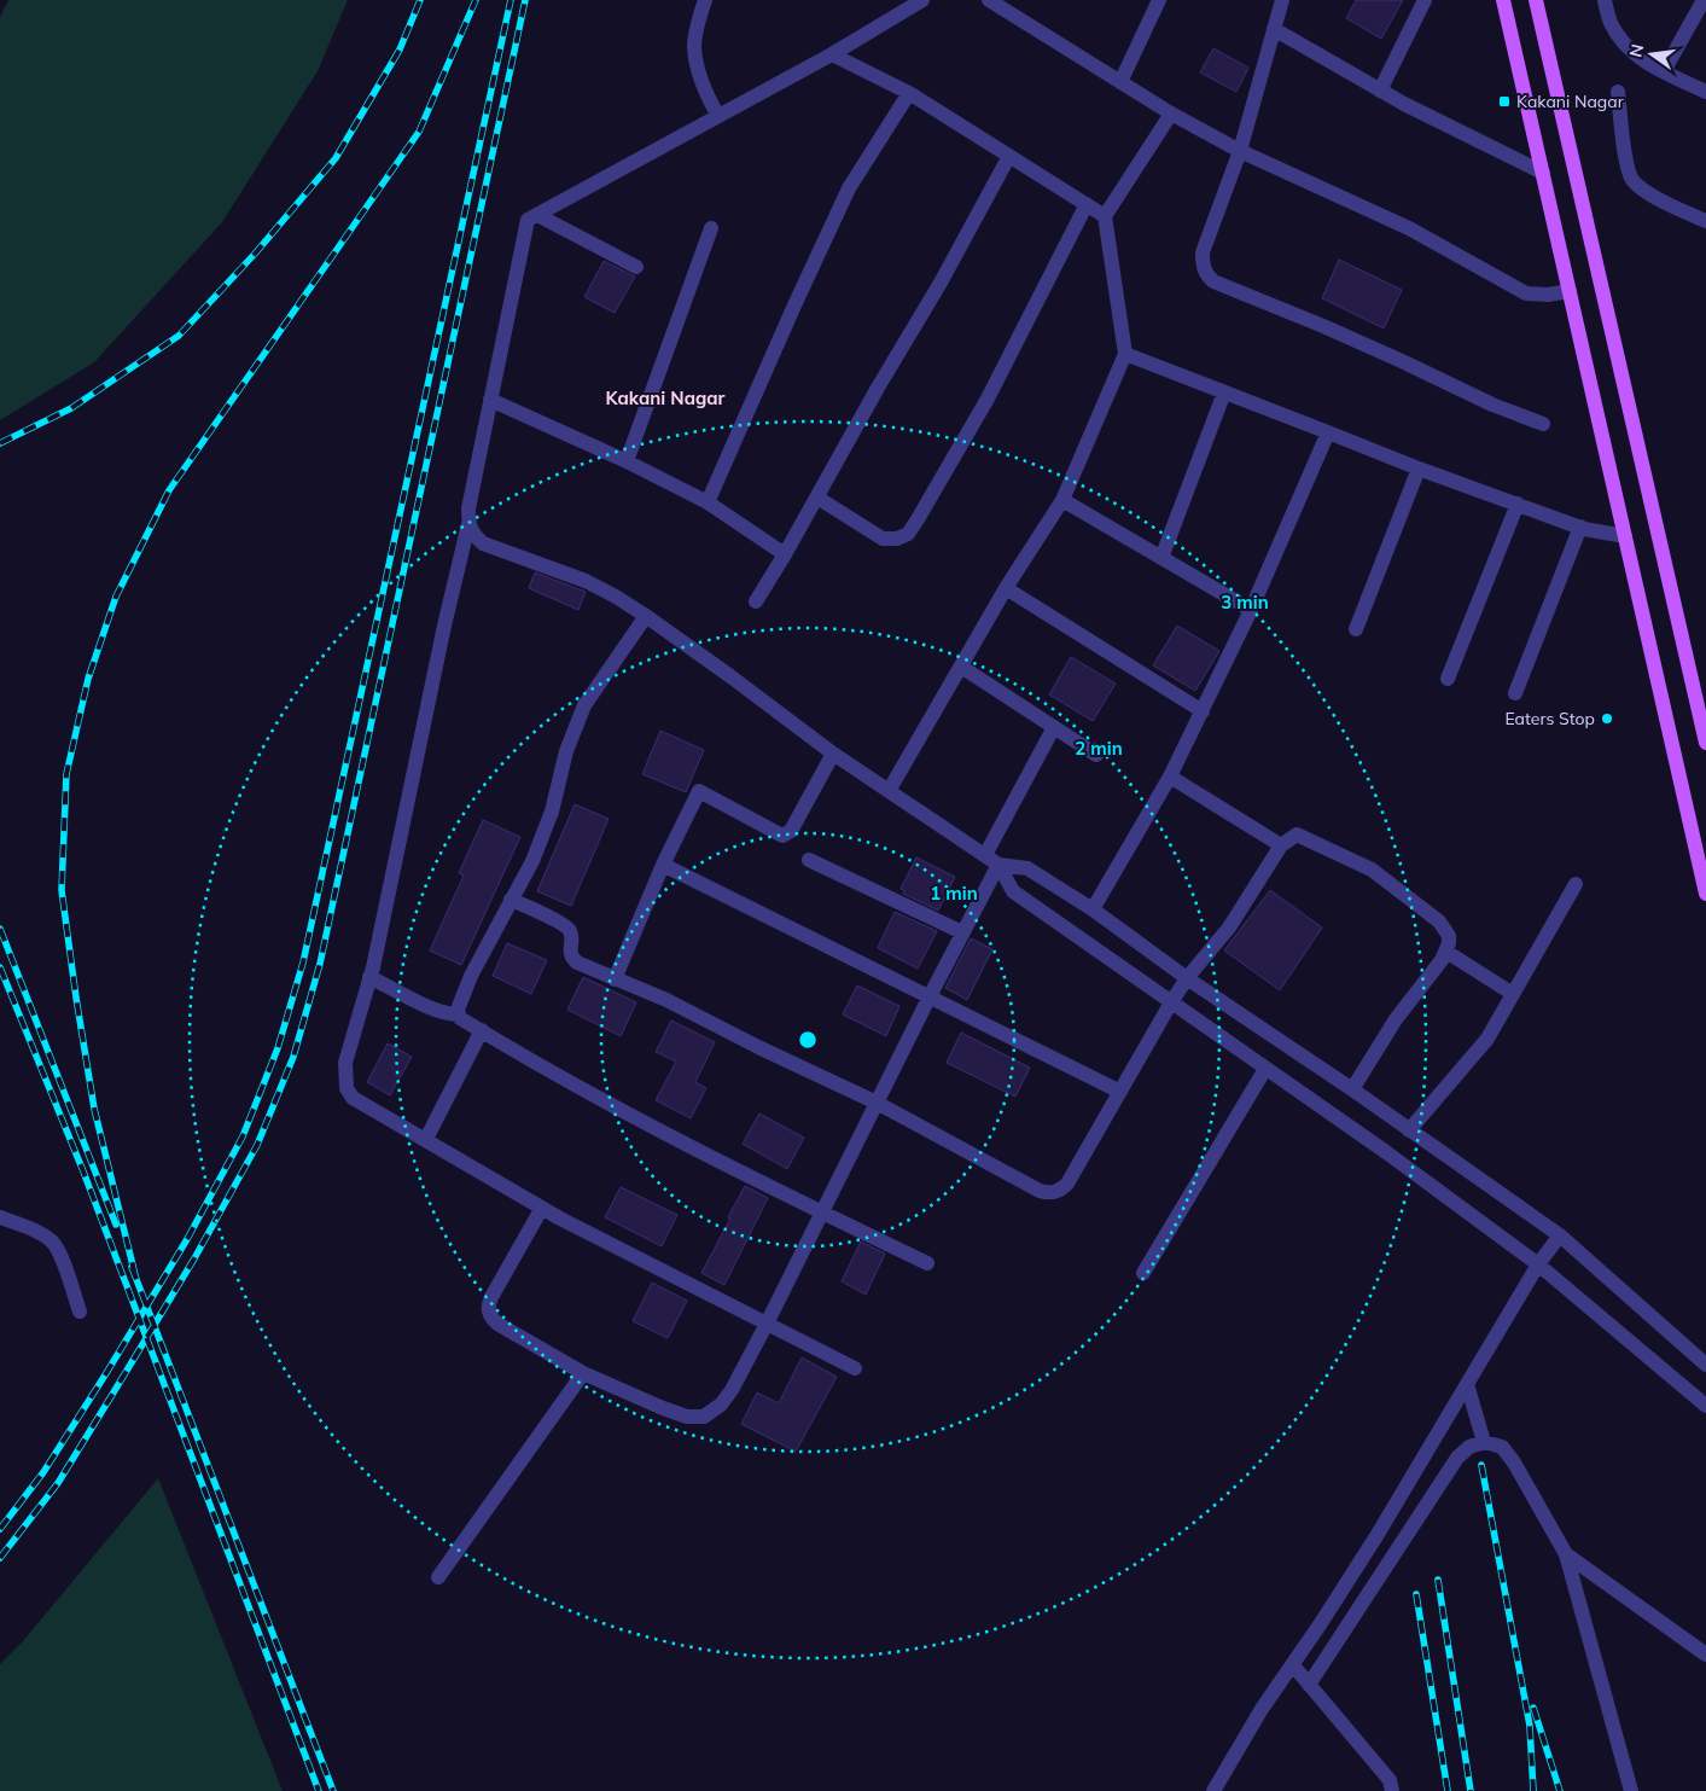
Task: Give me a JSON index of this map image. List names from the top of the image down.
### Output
{
  "districts": ["Kakani Nagar"],
  "places": {
    "transit": ["Kakani Nagar"],
    "other": ["Eaters Stop"]
  },
  "north": "left",
  "rings": ["3 min", "2 min", "1 min"]
}
